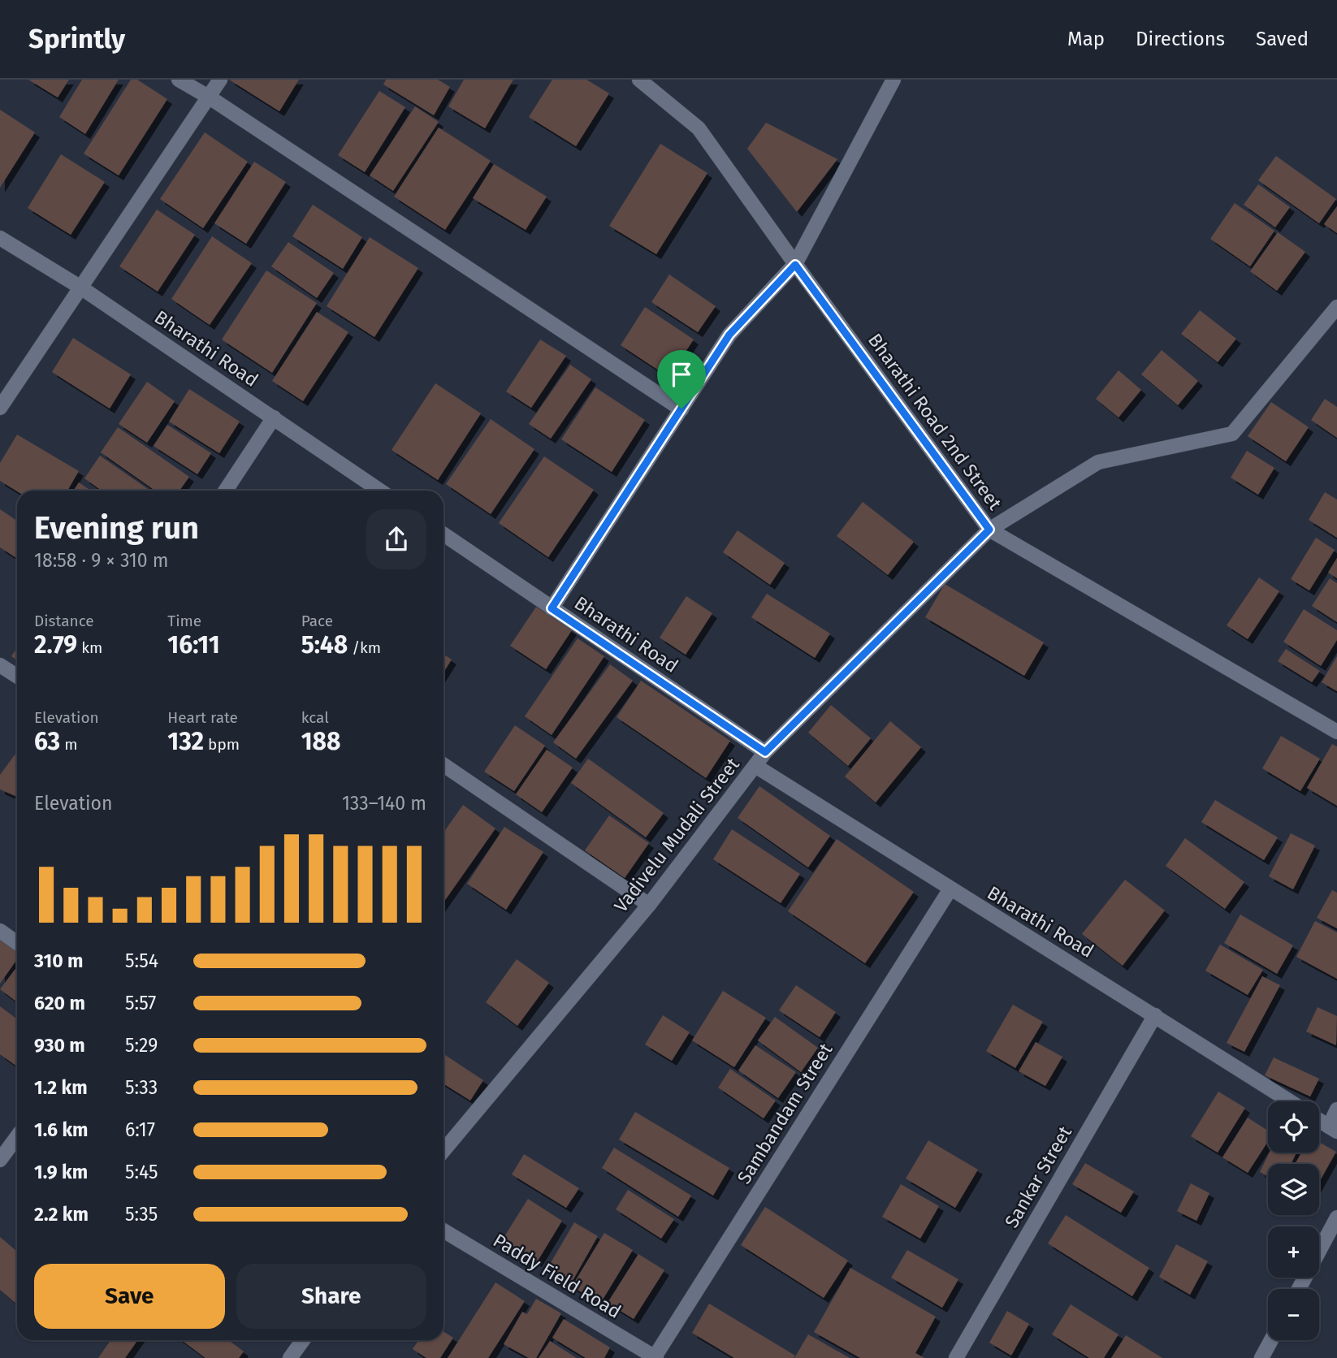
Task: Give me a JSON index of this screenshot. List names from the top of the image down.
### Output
{
  "streets": {
    "street": [
      "Bharathi Road",
      "Bharathi Road 2nd Street",
      "Vadivelu Mudali Street",
      "Sambandam Street",
      "Sankar Street",
      "Paddy Field Road"
    ]
  },
  "crossings": [
    ["Bharathi Road", "Vadivelu Mudali Street"],
    ["Bharathi Road", "Sambandam Street"],
    ["Bharathi Road", "Sankar Street"],
    ["Bharathi Road 2nd Street", "Vadivelu Mudali Street"],
    ["Sambandam Street", "Paddy Field Road"]
  ],
  "page": {
    "header": "Sprintly",
    "nav": ["Map", "Directions", "Saved"],
    "heading": ["Evening run", "18:58 · 9 × 310 m"],
    "stats": [
      ["Distance", "2.79 km"],
      ["Time", "16:11"],
      ["Pace", "5:48 /km"],
      ["Elevation", "63 m"],
      ["Heart rate", "132 bpm"],
      ["kcal", "188"]
    ],
    "chart": ["Elevation", "133–140 m"],
    "list": [
      {
        "name": "310 m",
        "note": "5:54"
      },
      {
        "name": "620 m",
        "note": "5:57"
      },
      {
        "name": "930 m",
        "note": "5:29"
      },
      {
        "name": "1.2 km",
        "note": "5:33"
      },
      {
        "name": "1.6 km",
        "note": "6:17"
      },
      {
        "name": "1.9 km",
        "note": "5:45"
      },
      {
        "name": "2.2 km",
        "note": "5:35"
      }
    ],
    "map_buttons": ["+", "−"],
    "buttons": ["Save", "Share"]
  }
}
